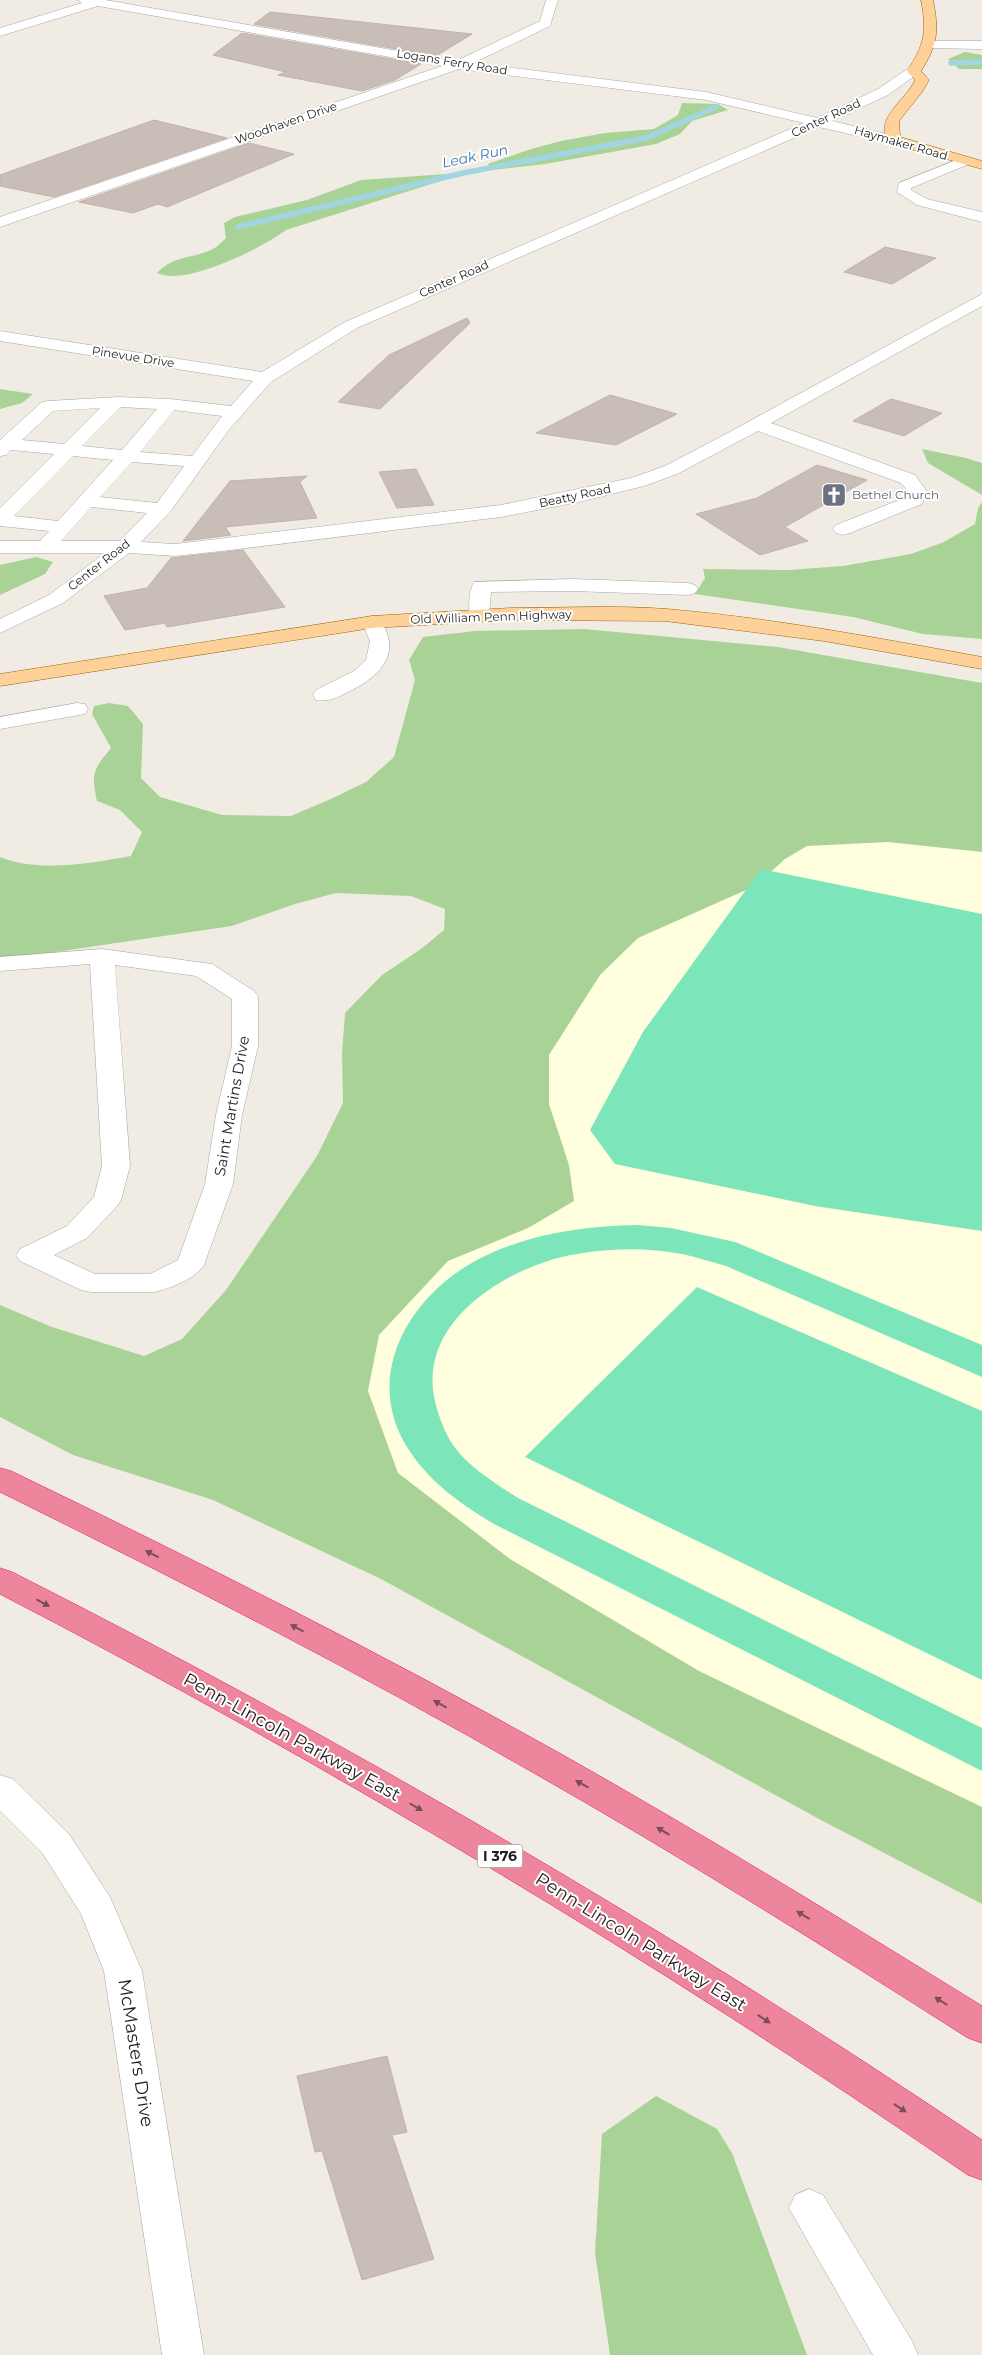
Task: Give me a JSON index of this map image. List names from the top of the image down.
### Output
{
  "streets": {
    "highway": ["Penn-Lincoln Parkway East", "I 376"],
    "main road": ["Center Road", "Haymaker Road", "Old William Penn Highway"],
    "street": [
      "Logans Ferry Road",
      "Woodhaven Drive",
      "Pinevue Drive",
      "Beatty Road",
      "Saint Martins Drive",
      "McMasters Drive"
    ]
  },
  "crossings": [
    ["Logans Ferry Road", "Center Road"],
    ["Logans Ferry Road", "Woodhaven Drive"],
    ["Logans Ferry Road", "Haymaker Road"],
    ["Center Road", "Haymaker Road"],
    ["Center Road", "Pinevue Drive"],
    ["Center Road", "Beatty Road"]
  ],
  "water": ["Leak Run"],
  "places": {
    "church": ["Bethel Church"]
  }
}
